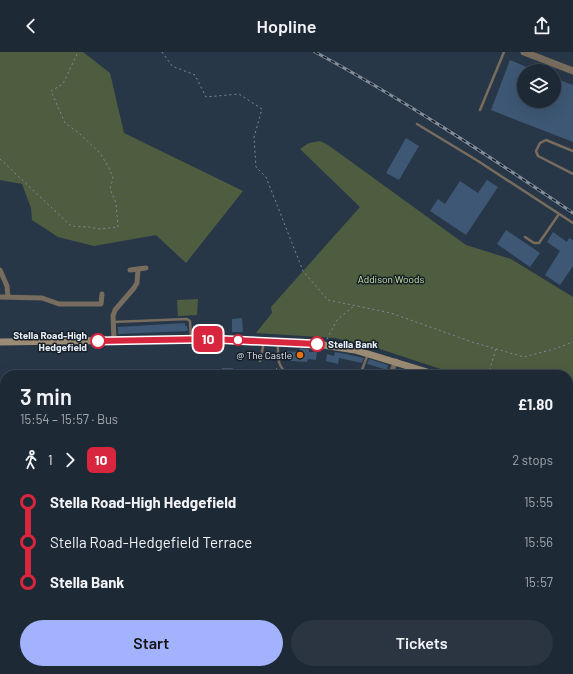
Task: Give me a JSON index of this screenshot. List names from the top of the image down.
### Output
{
  "parks": ["Addison Woods"],
  "places": ["Stella Road-High Hedgefield", "Stella Bank", "@ The Castle"],
  "lines": ["bus line 10"],
  "page": {
    "header": "Hopline",
    "on_map": "10",
    "heading": ["3 min", "15:54 – 15:57 · Bus", "£1.80"],
    "legs": ["1", "10", "2 stops"],
    "list": [
      {
        "name": "Stella Road-High Hedgefield",
        "value": "15:55"
      },
      {
        "name": "Stella Road-Hedgefield Terrace",
        "value": "15:56"
      },
      {
        "name": "Stella Bank",
        "value": "15:57"
      }
    ],
    "buttons": ["Start", "Tickets"]
  }
}
